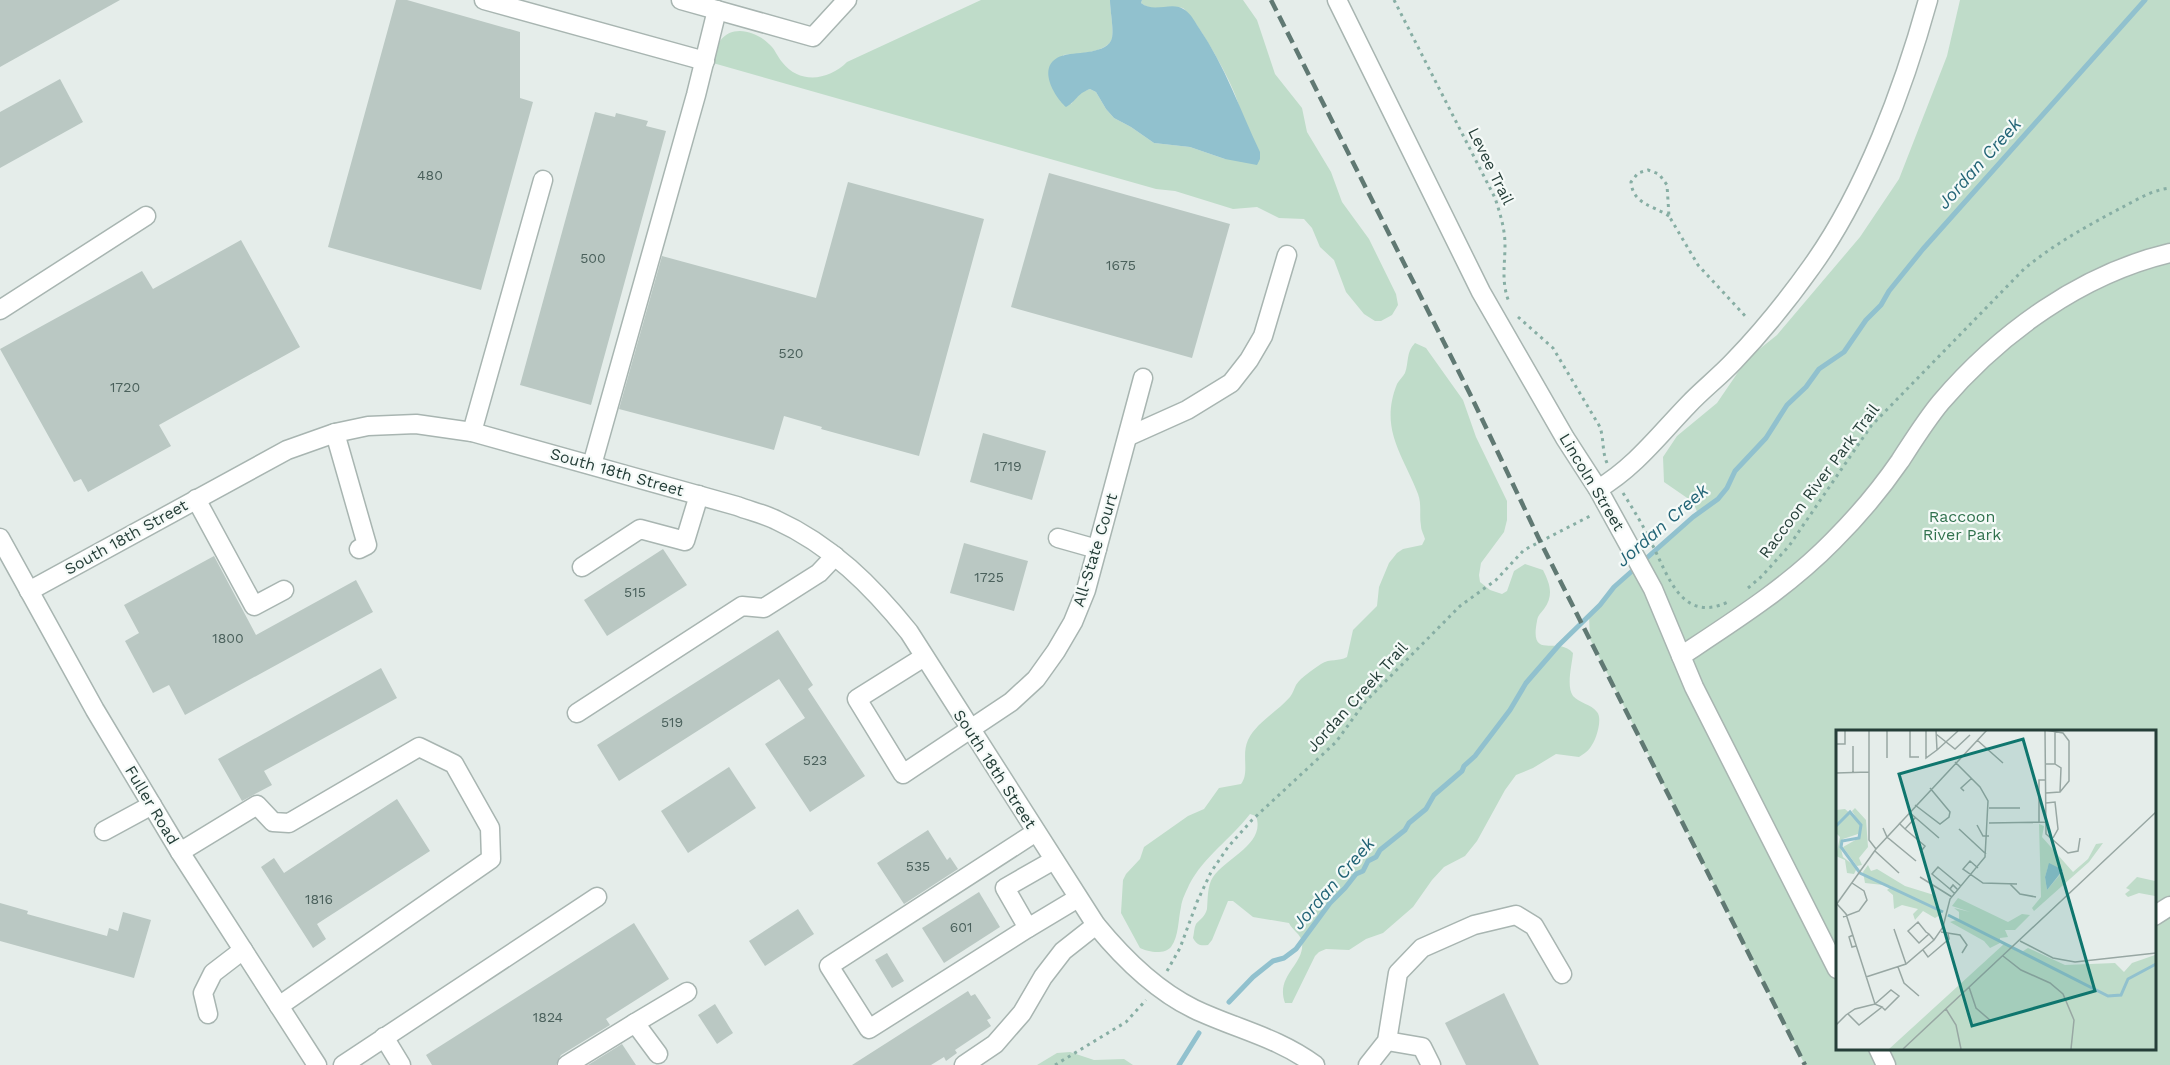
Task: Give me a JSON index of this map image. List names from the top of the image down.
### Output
{
  "streets": {
    "street": [
      "South 18th Street",
      "Lincoln Street",
      "All-State Court",
      "Fuller Road"
    ],
    "path": ["Levee Trail", "Raccoon River Park Trail", "Jordan Creek Trail"]
  },
  "crossings": [
    ["South 18th Street", "All-State Court"],
    ["South 18th Street", "Fuller Road"]
  ],
  "water": ["Jordan Creek"],
  "parks": ["Raccoon River Park"],
  "house_numbers": [
    "480",
    "500",
    "1675",
    "520",
    "1720",
    "1719",
    "1725",
    "515",
    "1800",
    "519",
    "523",
    "535",
    "1816",
    "601",
    "1824"
  ]
}
